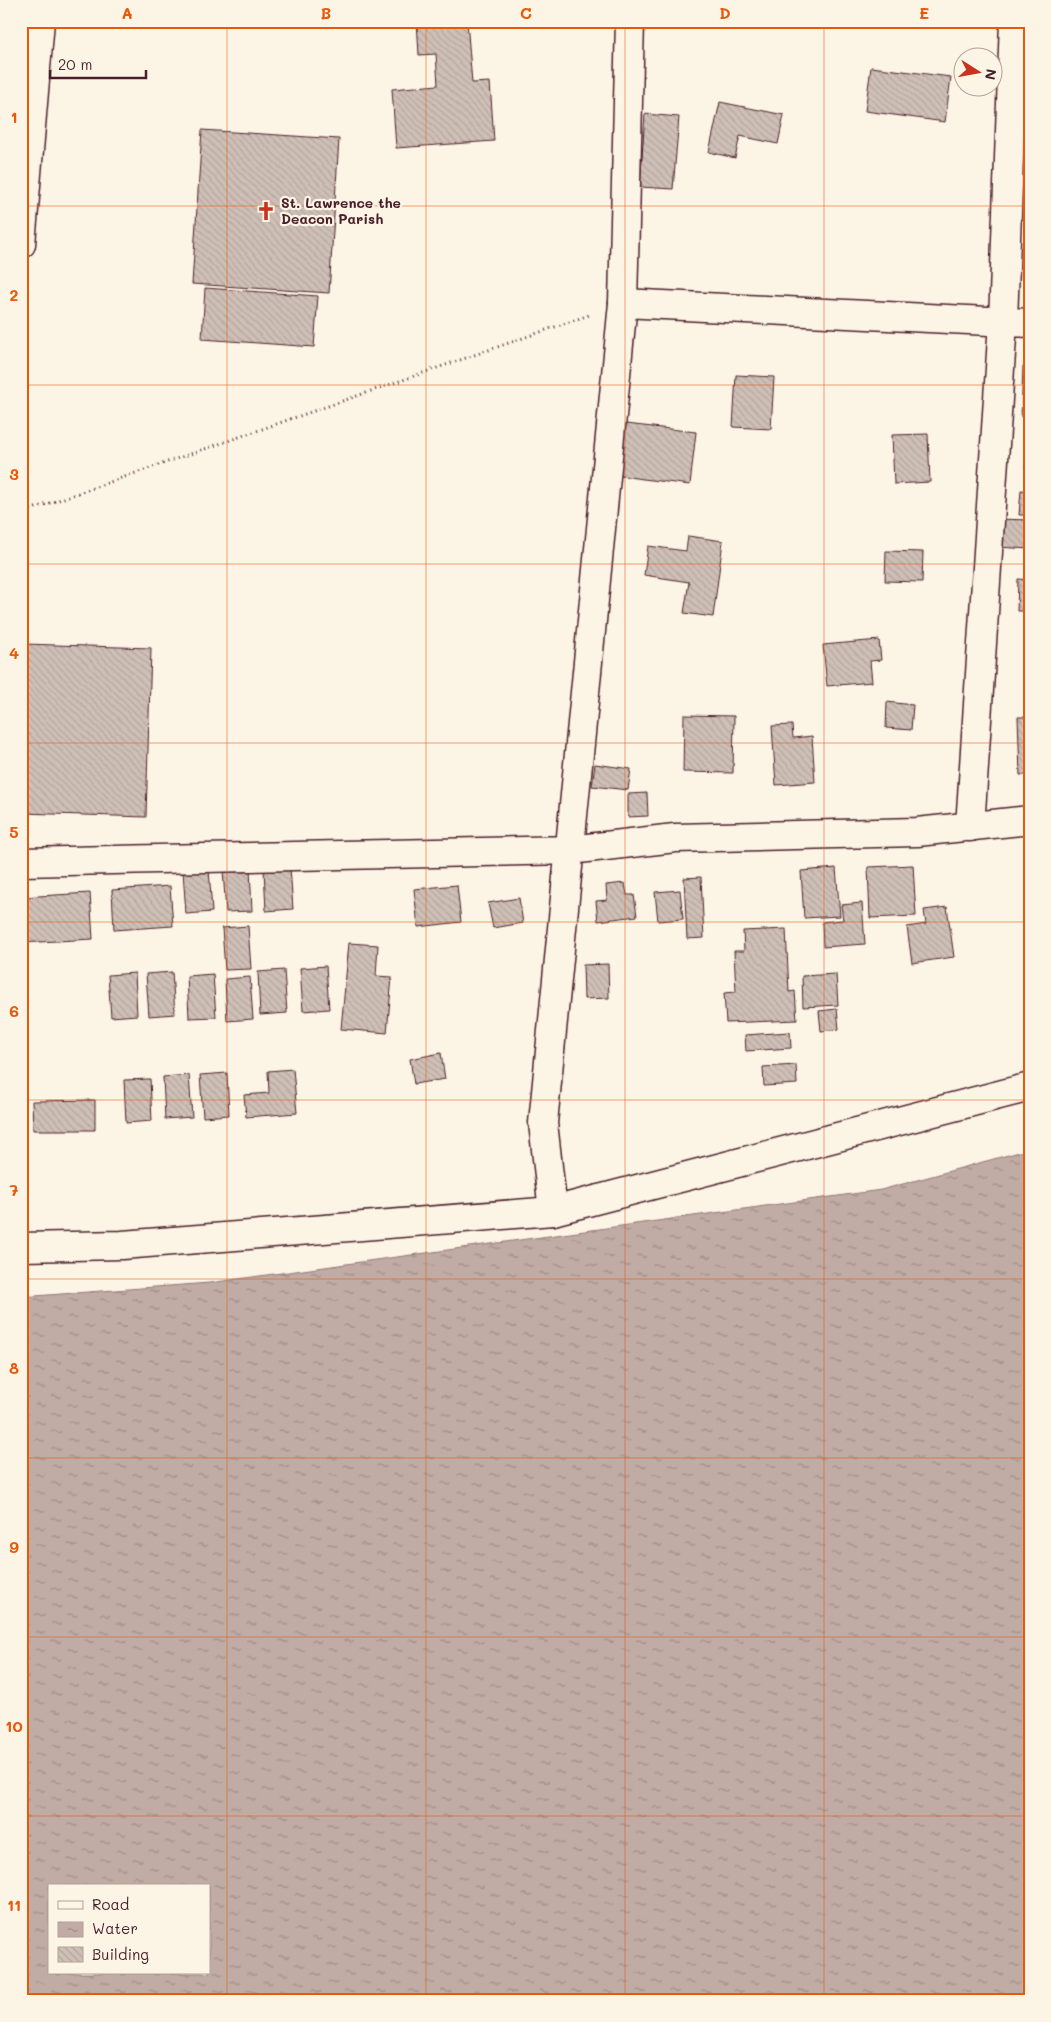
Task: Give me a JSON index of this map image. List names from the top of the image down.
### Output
{
  "places": {
    "church": ["St. Lawrence the Deacon Parish"]
  },
  "legend": ["Road", "Water", "Building"],
  "scale_bar": "20 m",
  "north": "right",
  "grid": {
    "columns": [
      "A",
      "B",
      "C",
      "D",
      "E"
    ],
    "rows": [
      "1",
      "2",
      "3",
      "4",
      "5",
      "6",
      "7",
      "8",
      "9",
      "10",
      "11"
    ]
  }
}
